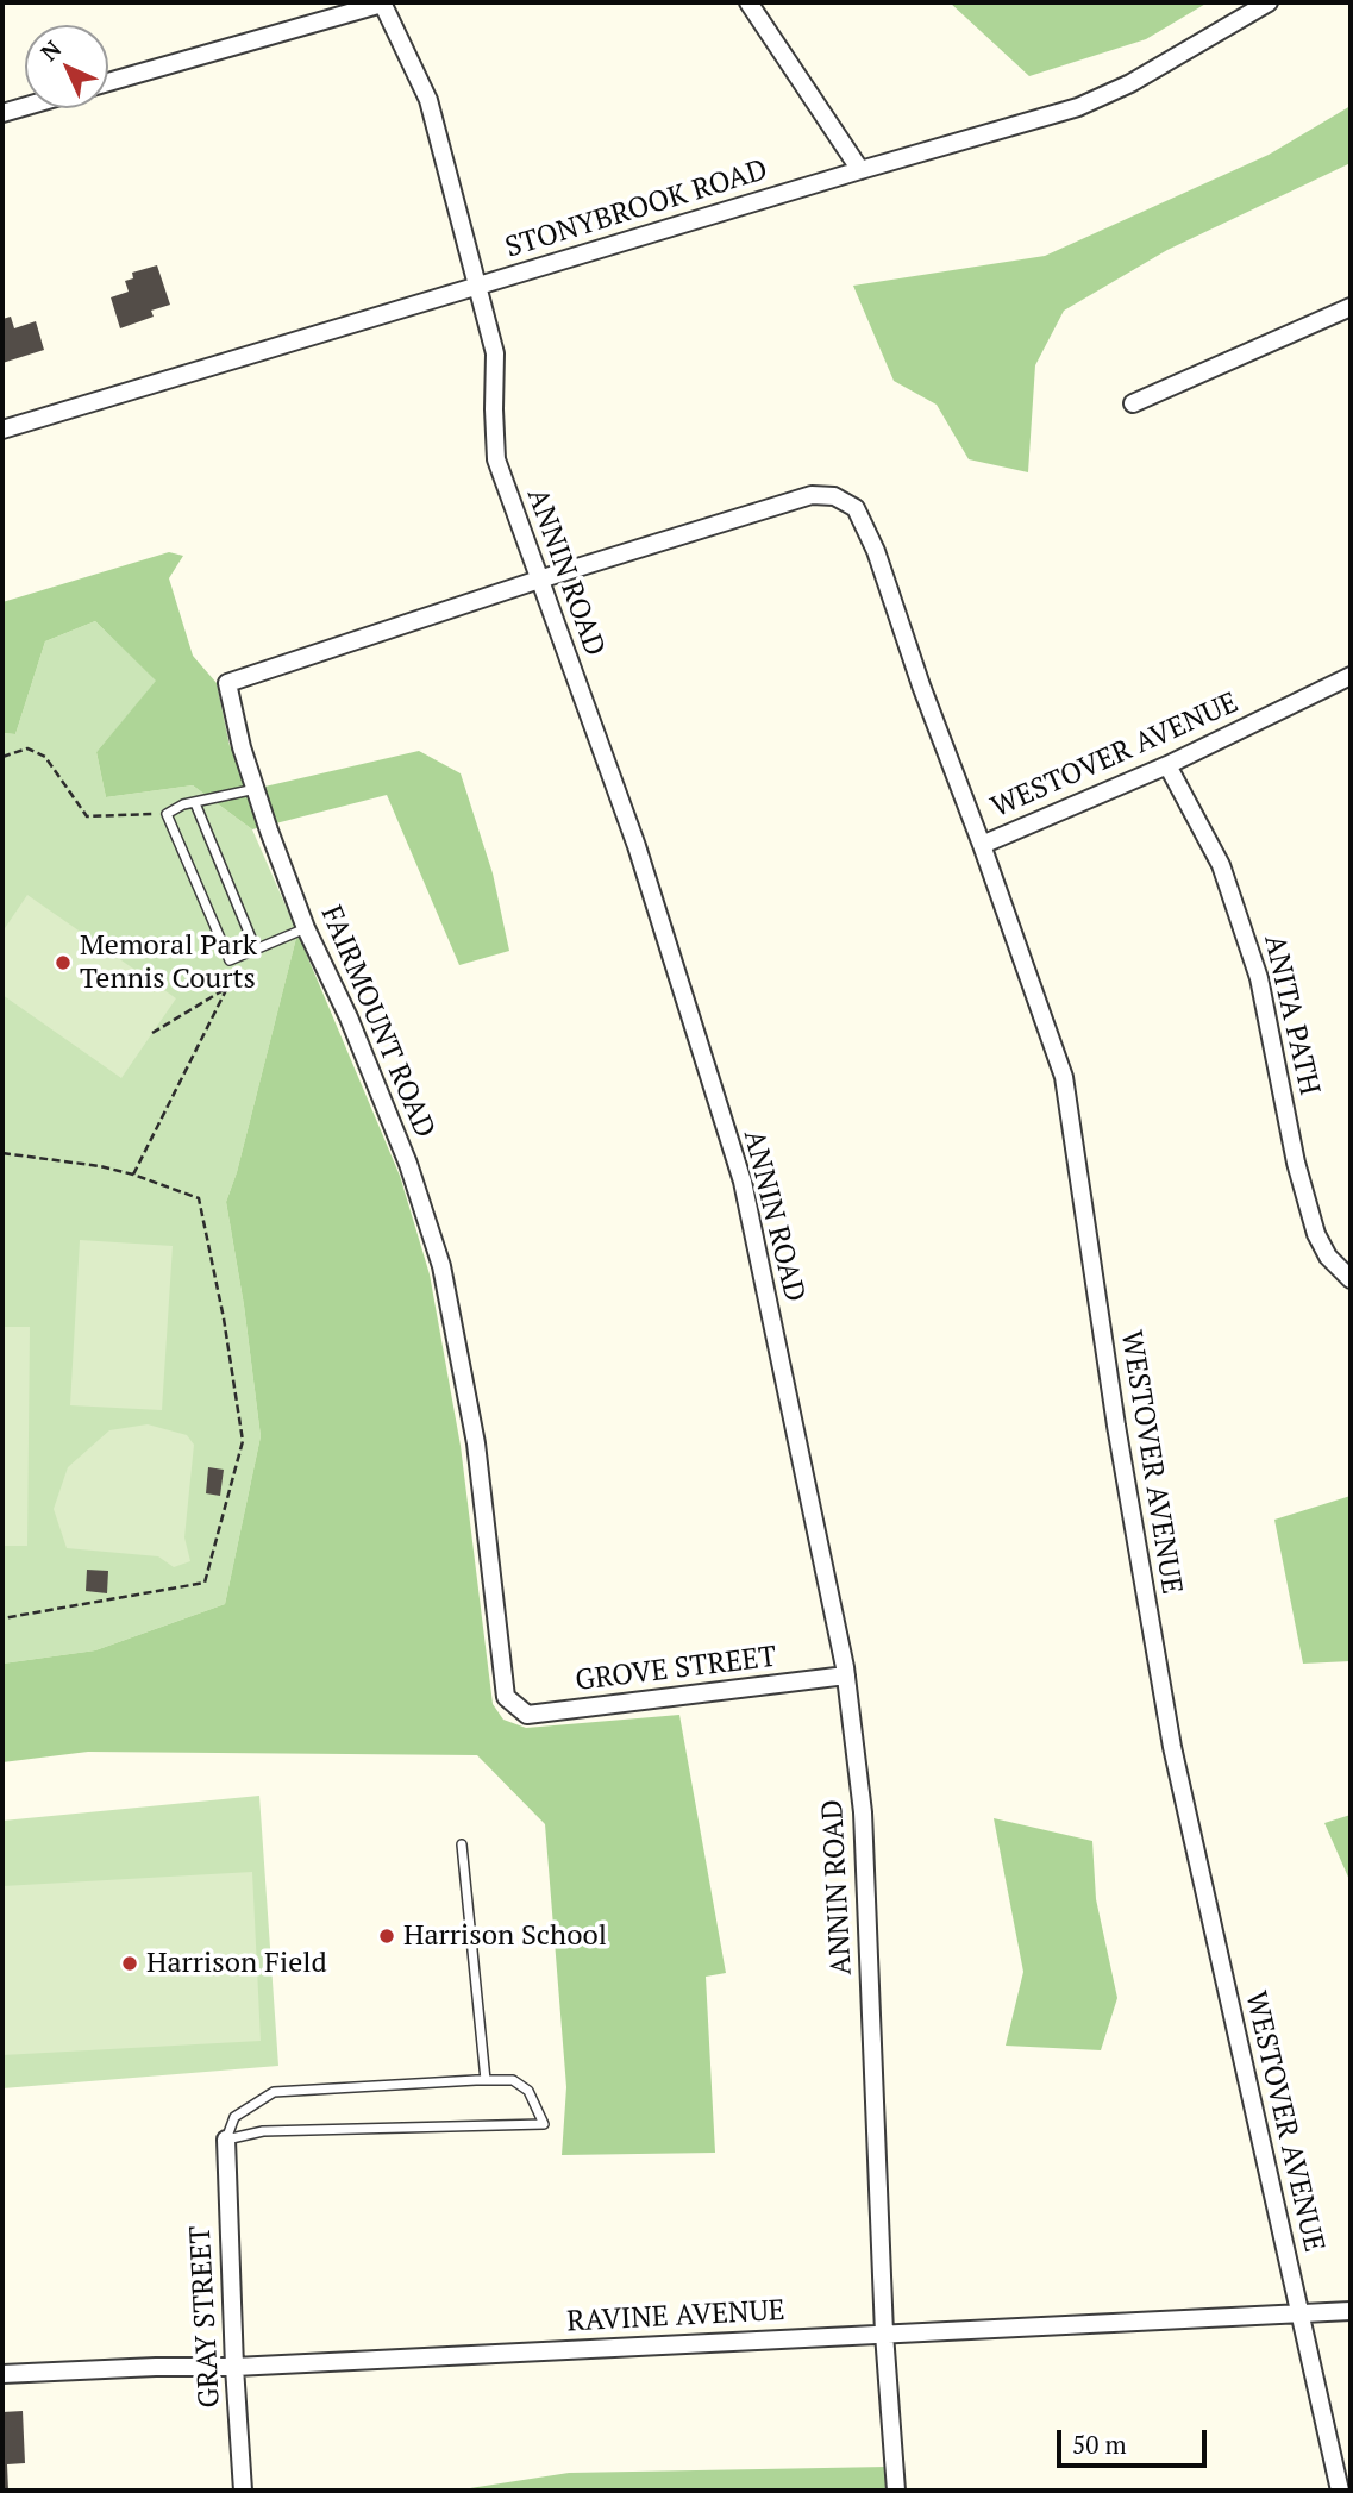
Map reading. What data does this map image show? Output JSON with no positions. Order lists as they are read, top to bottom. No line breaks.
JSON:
{"streets":{"street":["STONYBROOK ROAD","ANNIN ROAD","WESTOVER AVENUE","ANITA PATH","FAIRMOUNT ROAD","GROVE STREET","GRAY STREET","RAVINE AVENUE"]},"crossings":[["STONYBROOK ROAD","ANNIN ROAD"],["ANNIN ROAD","FAIRMOUNT ROAD"],["ANNIN ROAD","GROVE STREET"],["ANNIN ROAD","RAVINE AVENUE"],["WESTOVER AVENUE","ANITA PATH"],["WESTOVER AVENUE","RAVINE AVENUE"],["FAIRMOUNT ROAD","GROVE STREET"],["GRAY STREET","RAVINE AVENUE"]],"places":["Memoral Park Tennis Courts","Harrison School","Harrison Field"],"scale_bar":"50 m","north":"top left"}
